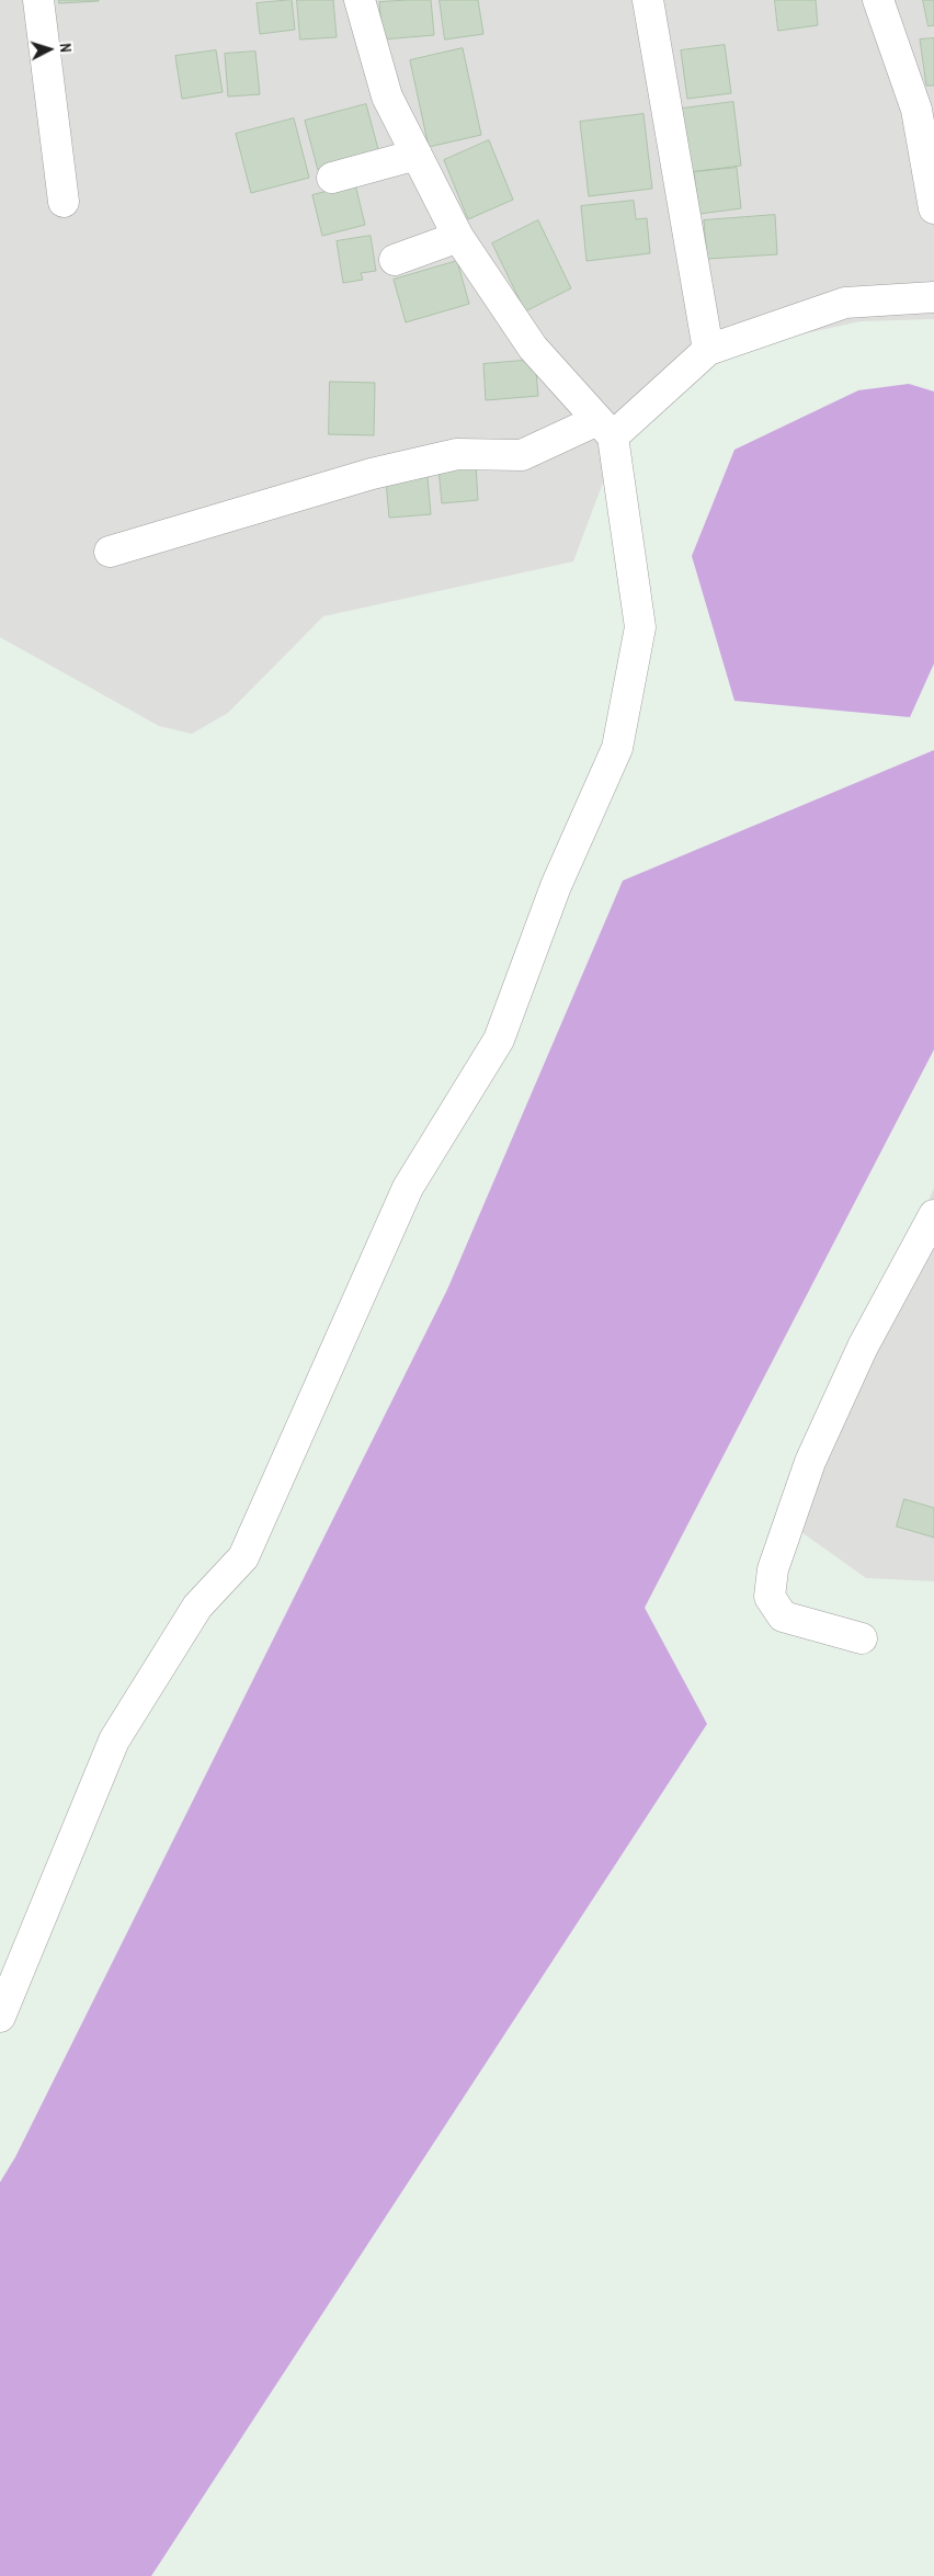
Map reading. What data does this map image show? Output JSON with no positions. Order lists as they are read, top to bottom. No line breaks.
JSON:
{"north":"right"}
